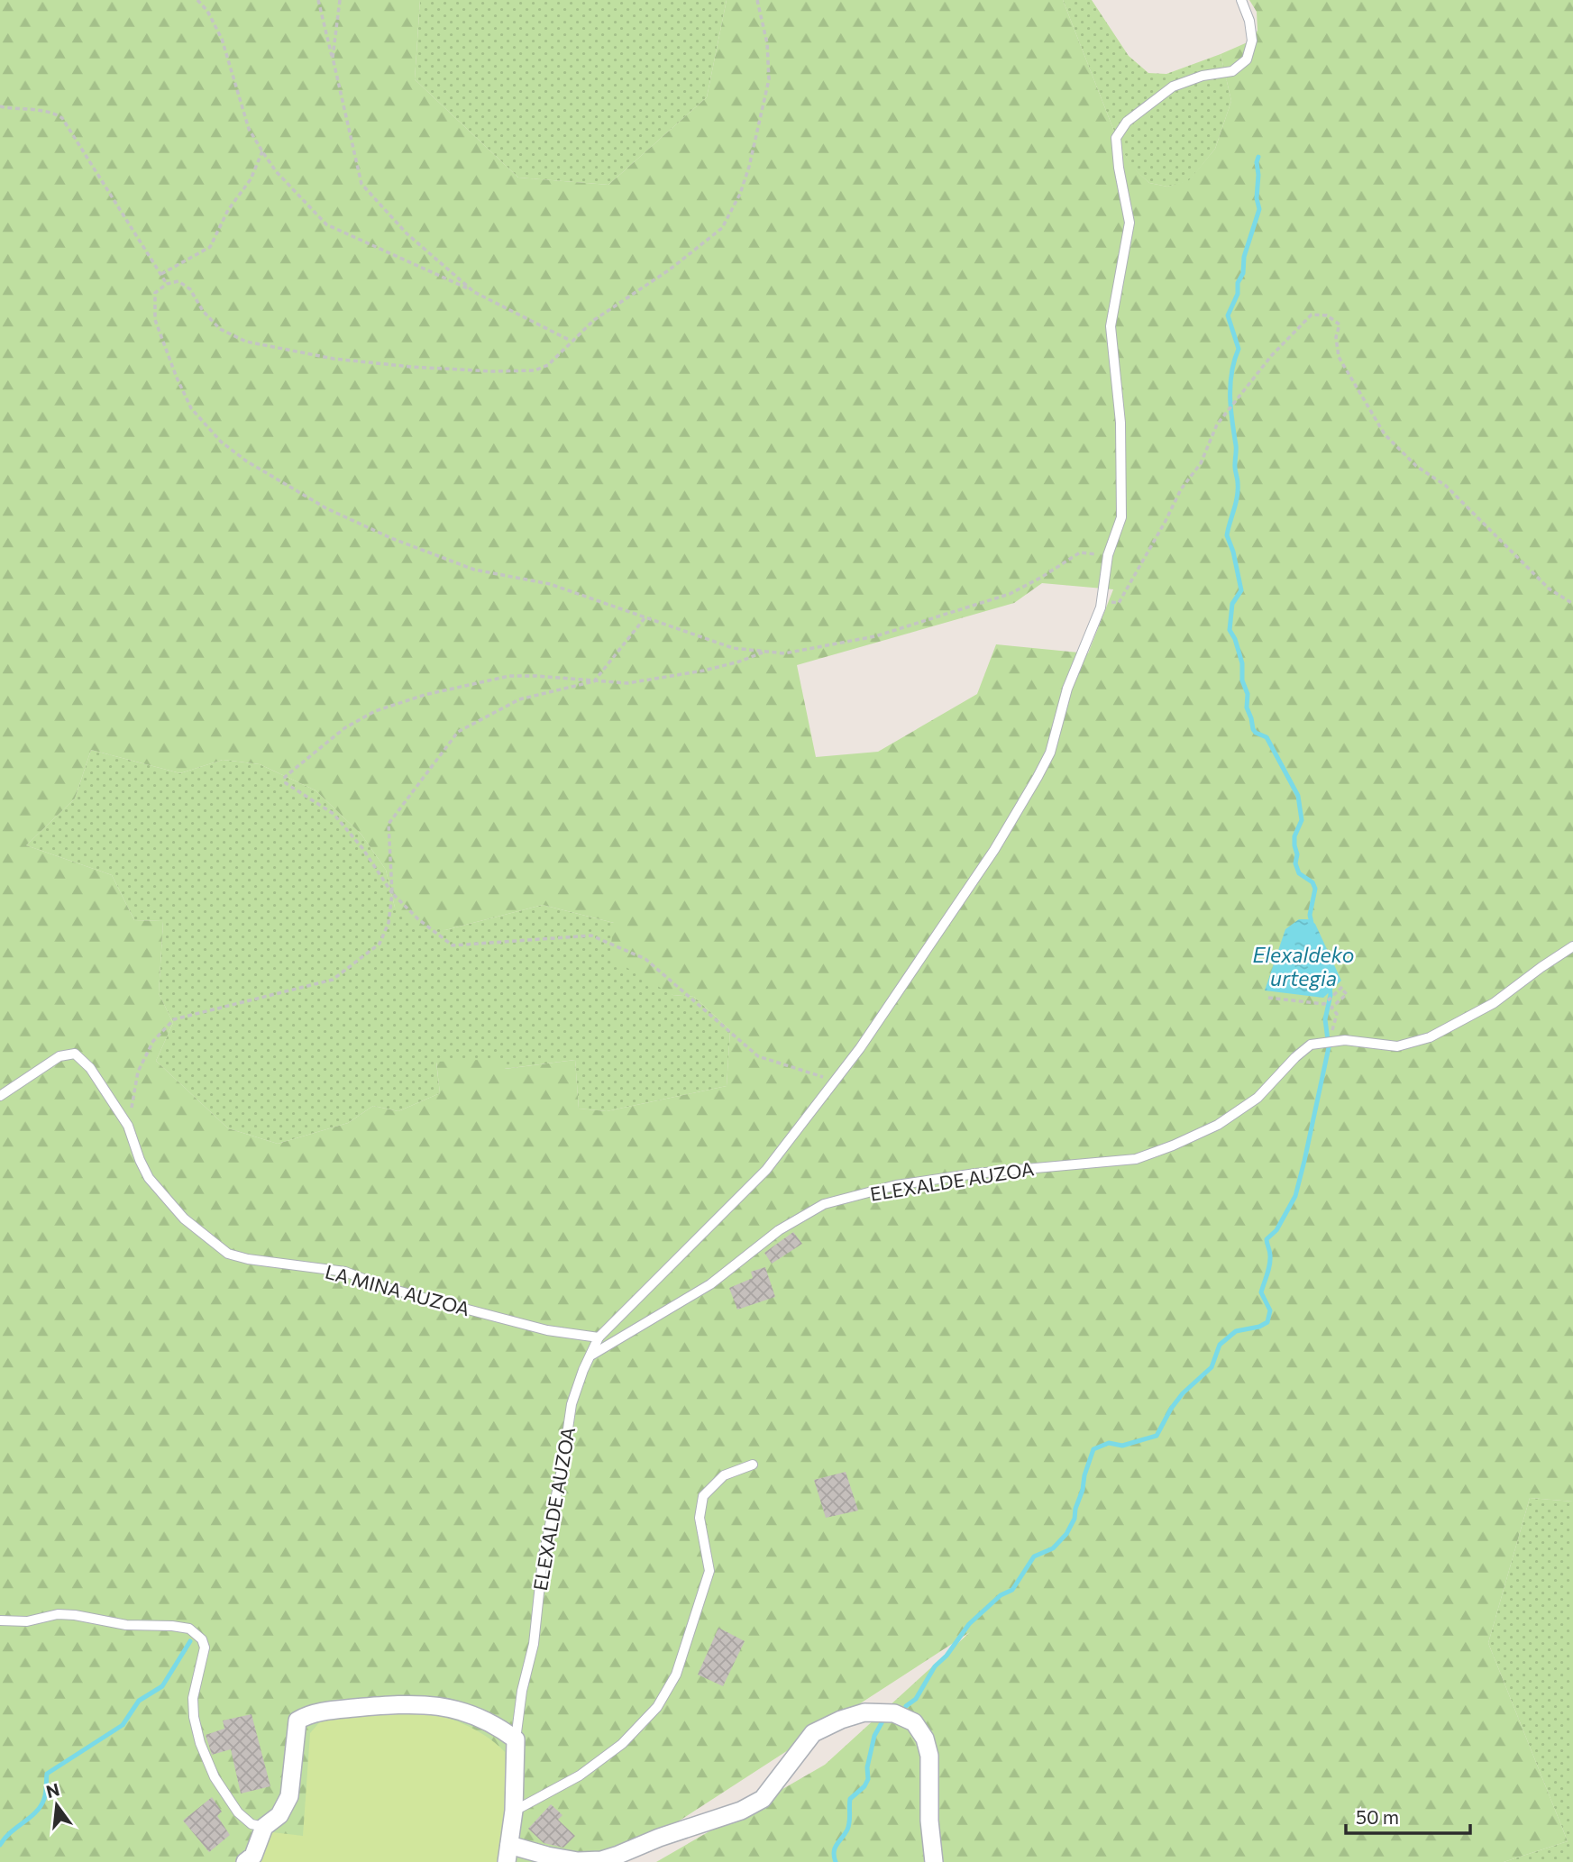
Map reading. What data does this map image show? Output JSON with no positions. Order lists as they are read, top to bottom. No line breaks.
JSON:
{"streets":{"street":["ELEXALDE AUZOA"],"lane":["LA MINA AUZOA"]},"water":["Elexaldeko urtegia"],"scale_bar":"50 m","north":"top"}
